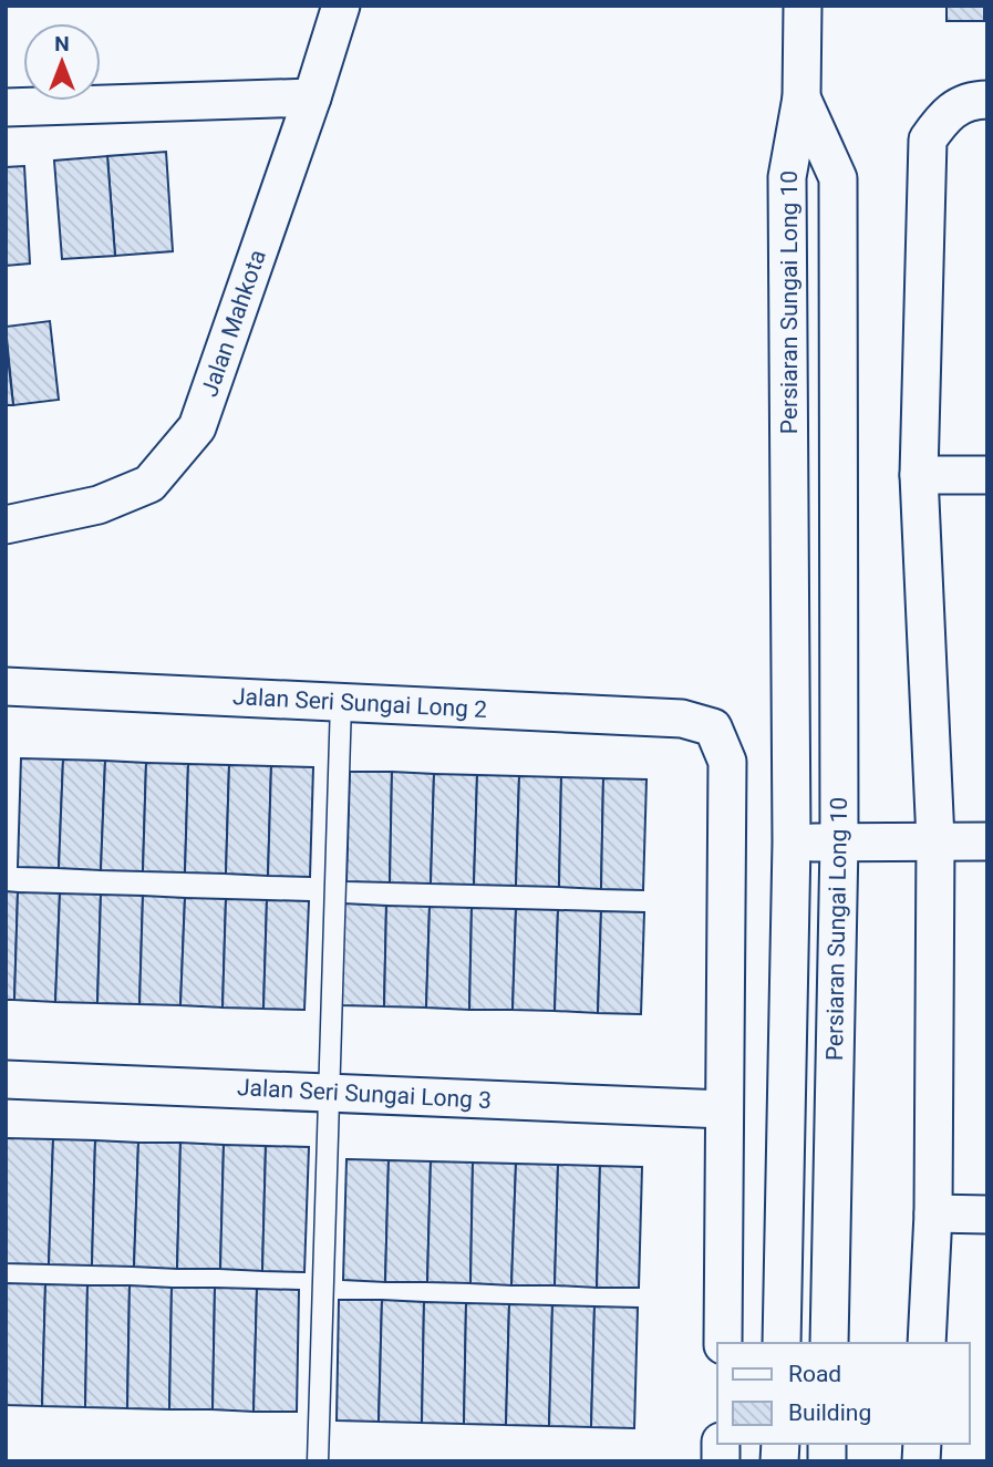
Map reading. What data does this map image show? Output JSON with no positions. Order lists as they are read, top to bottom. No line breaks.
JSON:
{"streets":{"street":["Persiaran Sungai Long 10","Jalan Mahkota","Jalan Seri Sungai Long 2","Jalan Seri Sungai Long 3"]},"crossings":[["Jalan Seri Sungai Long 2","Jalan Seri Sungai Long 3"]],"legend":["Road","Building"],"north":"top"}
